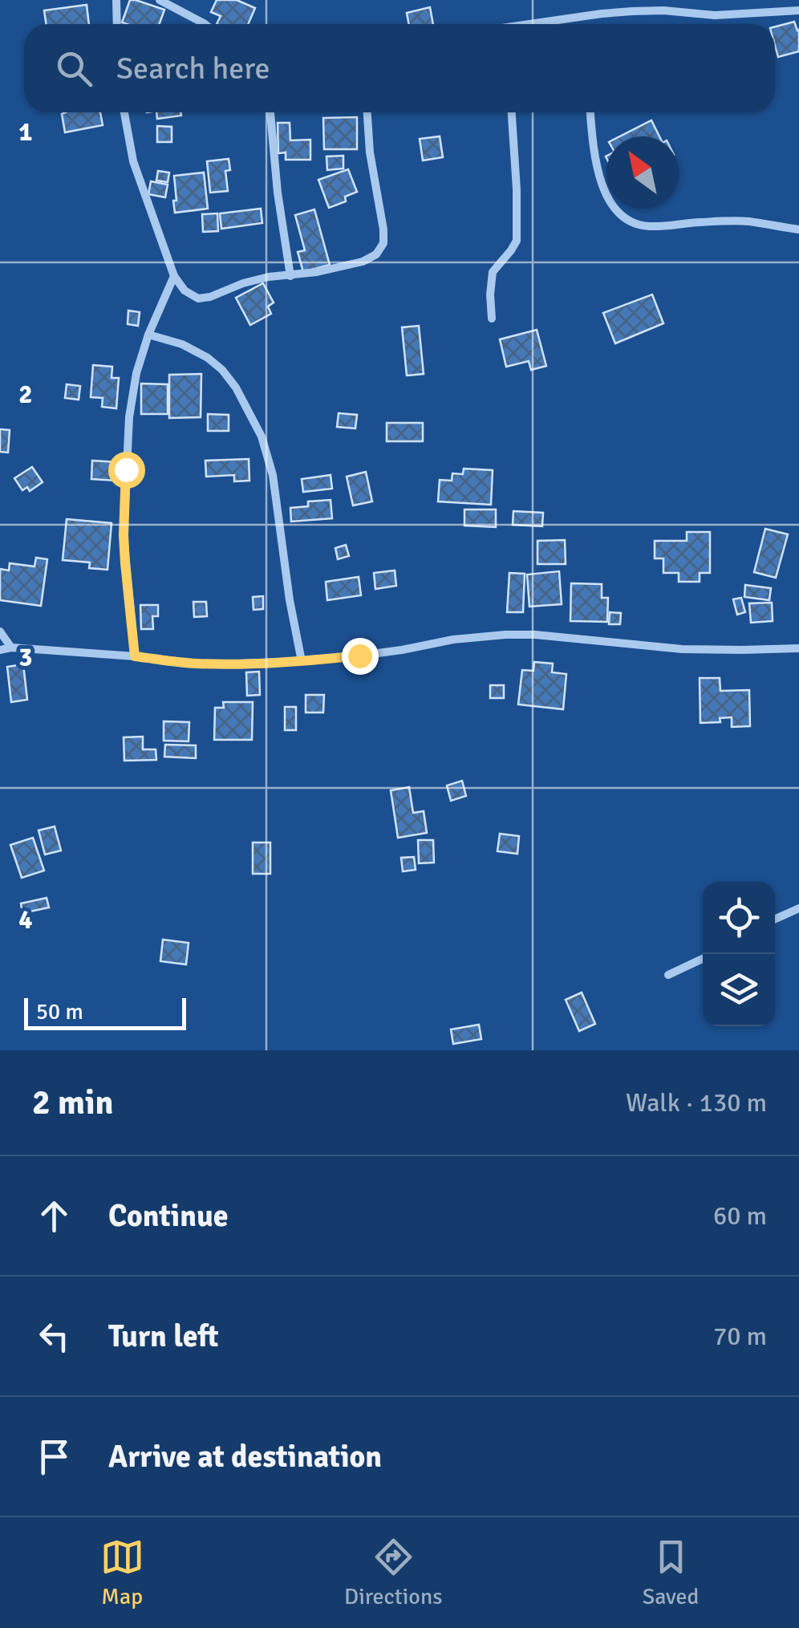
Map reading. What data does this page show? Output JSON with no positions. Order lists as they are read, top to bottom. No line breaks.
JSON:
{"scale_bar":"50 m","north":"top left","page":{"search":"Search here","scale":"50 m","heading":["2 min","Walk · 130 m"],"list":[["Continue","60 m"],["Turn left","70 m"],"Arrive at destination"],"nav":["Map","Directions","Saved"]},"grid":{"rows":["1","2","3","4"]}}
